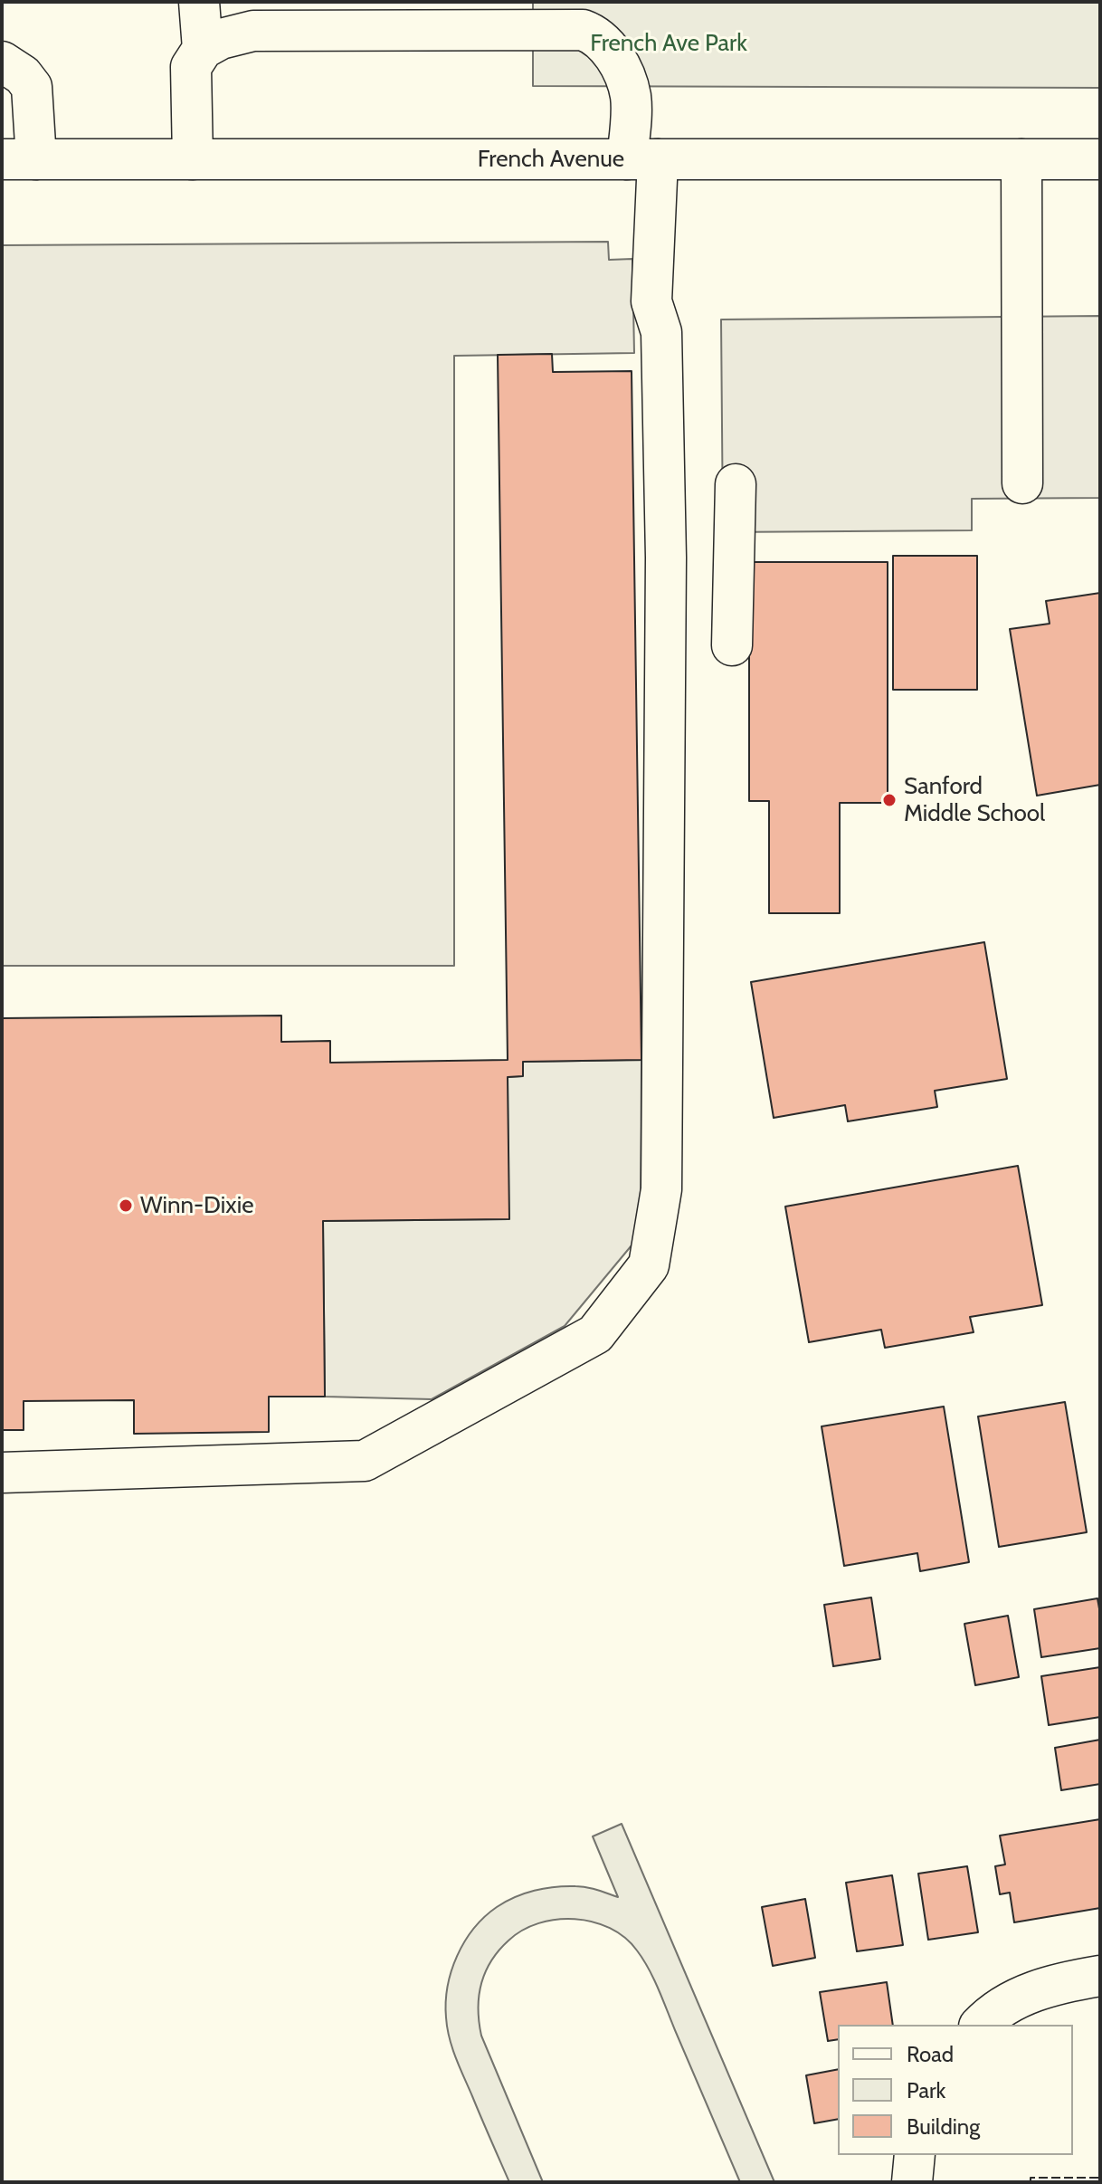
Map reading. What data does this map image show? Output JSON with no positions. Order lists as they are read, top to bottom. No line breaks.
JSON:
{"streets":{"main road":["French Avenue"]},"parks":["French Ave Park"],"places":["Sanford Middle School","Winn-Dixie"],"legend":["Road","Park","Building"]}
